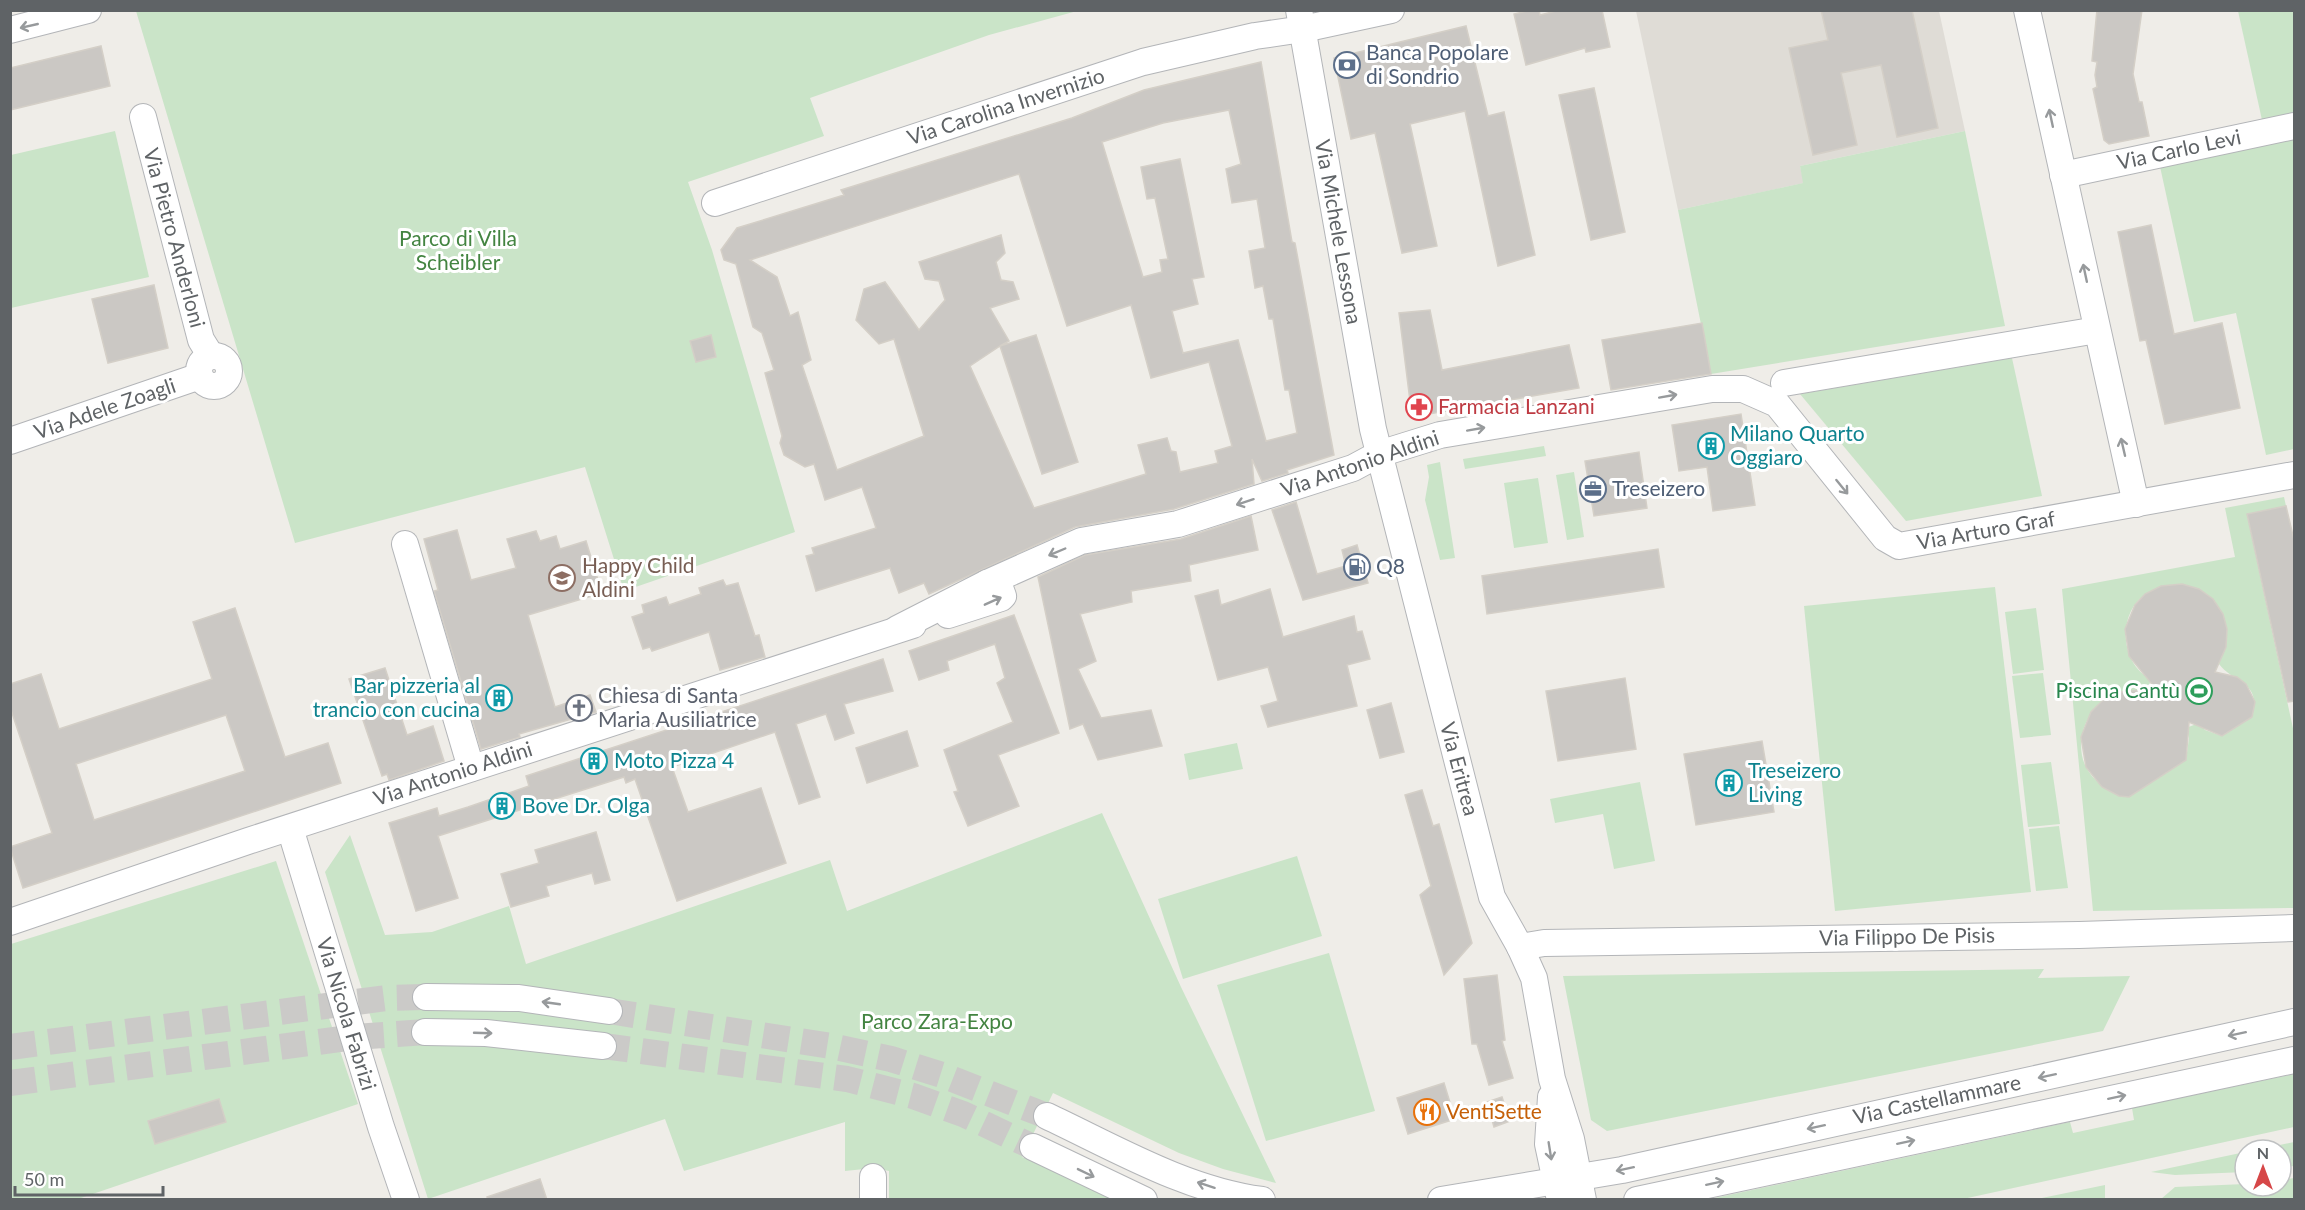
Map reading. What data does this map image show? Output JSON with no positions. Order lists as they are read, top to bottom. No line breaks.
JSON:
{"streets":{"street":["Via Carolina Invernizio","Via Carlo Levi","Via Michele Lessona","Via Pietro Anderloni","Via Adele Zoagli","Via Antonio Aldini","Via Arturo Graf","Via Eritrea","Via Filippo De Pisis","Via Nicola Fabrizi","Via Castellammare"]},"crossings":[["Via Carolina Invernizio","Via Michele Lessona"],["Via Michele Lessona","Via Antonio Aldini"],["Via Michele Lessona","Via Eritrea"],["Via Pietro Anderloni","Via Adele Zoagli"],["Via Antonio Aldini","Via Arturo Graf"],["Via Antonio Aldini","Via Eritrea"],["Via Antonio Aldini","Via Nicola Fabrizi"],["Via Eritrea","Via Filippo De Pisis"],["Via Eritrea","Via Castellammare"]],"one_way":["Via Arturo Graf"],"parks":["Parco di Villa Scheibler","Parco Zara-Expo"],"places":{"bank":["Banca Popolare di Sondrio"],"pharmacy":["Farmacia Lanzani"],"building":["Milano Quarto Oggiaro","Bar pizzeria al trancio con cucina","Moto Pizza 4","Treseizero Living","Bove Dr. Olga"],"office":["Treseizero"],"fuel station":["Q8"],"school or university":["Happy Child Aldini"],"sports":["Piscina Cantù"],"church":["Chiesa di Santa Maria Ausiliatrice"],"restaurant":["VentiSette"]},"scale_bar":"50 m","north":"top"}
